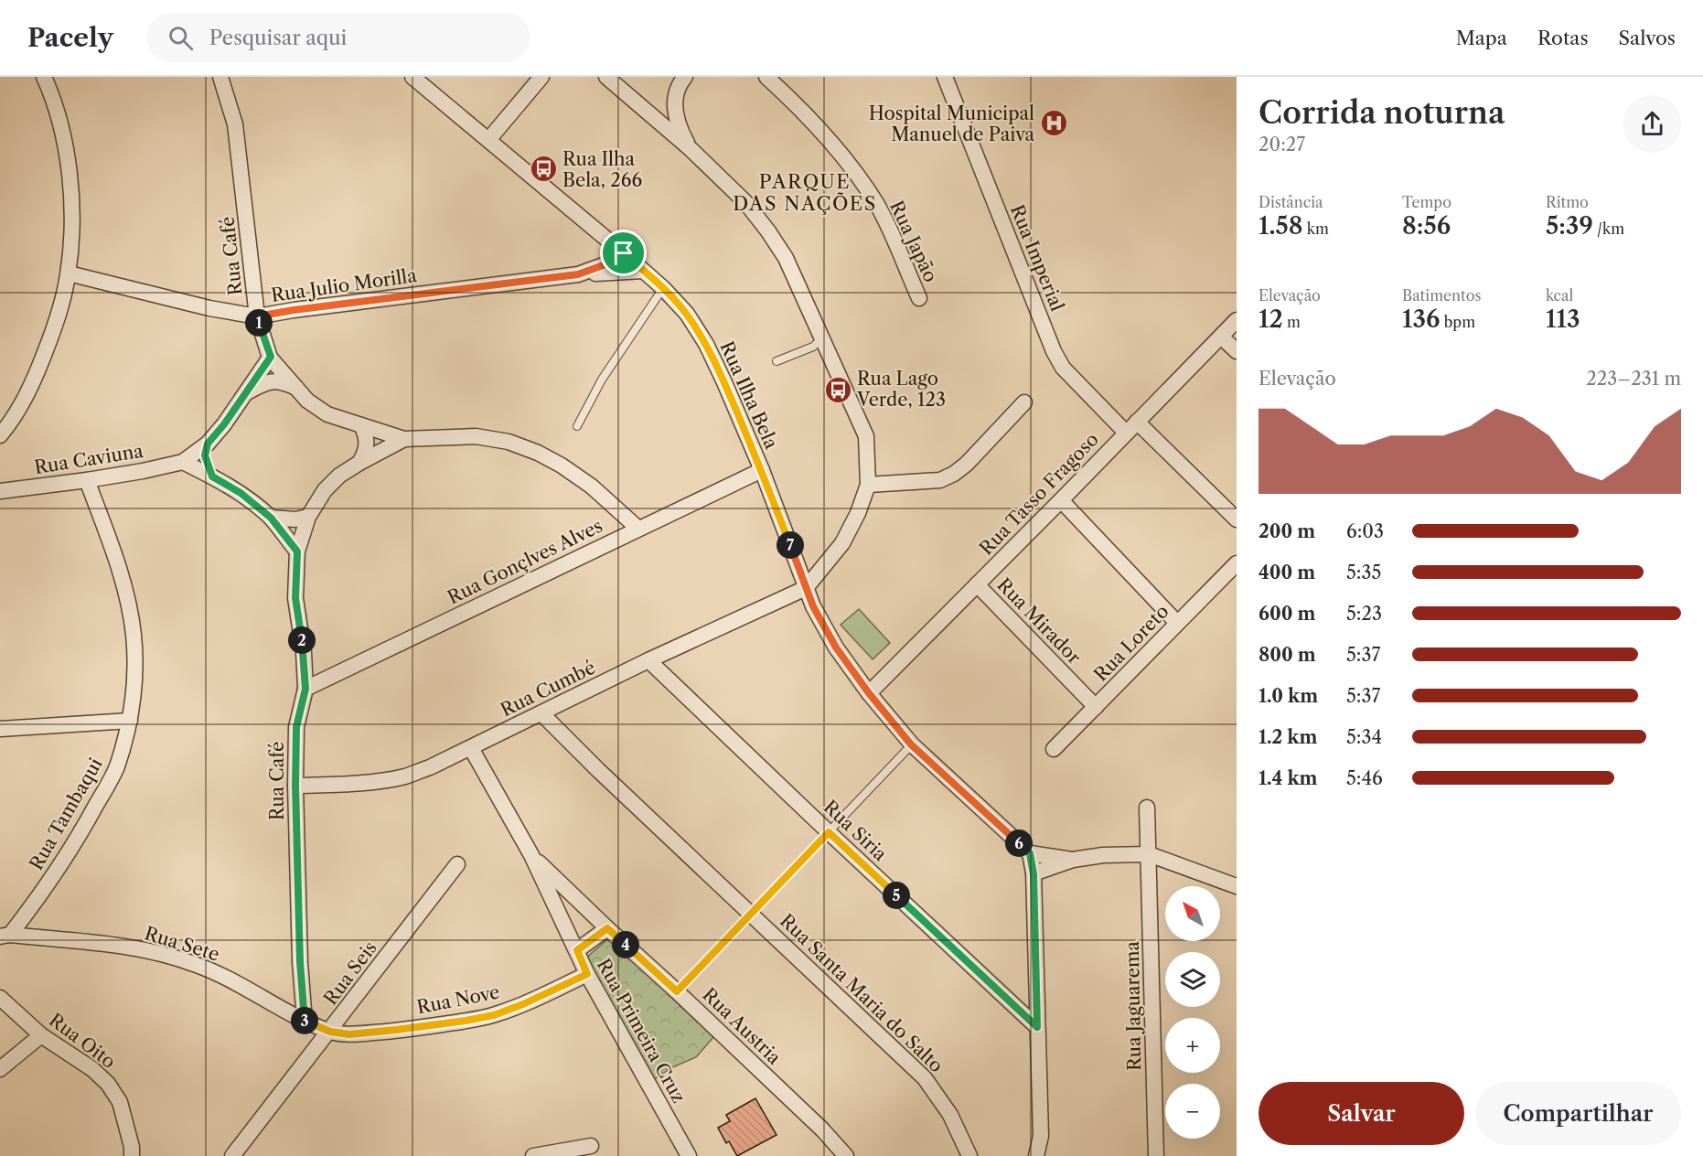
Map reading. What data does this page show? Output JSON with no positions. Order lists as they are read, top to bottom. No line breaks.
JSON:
{"streets":{"street":["Rua Japão","Rua Café","Rua Imperial","Rua Julio Morilla","Rua Ilha Bela","Rua Caviuna","Rua Tasso Fragoso","Rua Gonçlves Alves","Rua Mirador","Rua Loreto","Rua Cumbé","Rua Tambaqui","Rua Siria","Rua Sete","Rua Seis","Rua Santa Maria do Salto","Rua Nove","Rua Jaguarema","Rua Austria","Rua Primeira Cruz","Rua Oito"]},"crossings":[["Rua Café","Rua Julio Morilla"],["Rua Café","Rua Gonçlves Alves"],["Rua Café","Rua Cumbé"],["Rua Café","Rua Sete"],["Rua Imperial","Rua Tasso Fragoso"],["Rua Julio Morilla","Rua Ilha Bela"],["Rua Ilha Bela","Rua Tasso Fragoso"],["Rua Ilha Bela","Rua Gonçlves Alves"],["Rua Ilha Bela","Rua Cumbé"],["Rua Caviuna","Rua Tambaqui"],["Rua Tasso Fragoso","Rua Mirador"],["Rua Mirador","Rua Loreto"],["Rua Cumbé","Rua Siria"],["Rua Cumbé","Rua Santa Maria do Salto"],["Rua Cumbé","Rua Primeira Cruz"],["Rua Tambaqui","Rua Sete"],["Rua Sete","Rua Seis"],["Rua Sete","Rua Nove"],["Rua Seis","Rua Nove"],["Rua Nove","Rua Primeira Cruz"],["Rua Austria","Rua Primeira Cruz"]],"districts":["PARQUE DAS NAÇÕES"],"places":{"hospital":["Hospital Municipal Manuel de Paiva"],"bus stop":["Rua Ilha Bela, 266","Rua Lago Verde, 123"]},"north":"top left","page":{"header":"Pacely","search":"Pesquisar aqui","nav":["Mapa","Rotas","Salvos"],"heading":["Corrida noturna","20:27"],"stats":[["Distância","1.58 km"],["Tempo","8:56"],["Ritmo","5:39 /km"],["Elevação","12 m"],["Batimentos","136 bpm"],["kcal","113"]],"pins":["1","7","2","6","5","4","3"],"chart":["Elevação","223–231 m"],"list":[{"name":"200 m","note":"6:03"},{"name":"400 m","note":"5:35"},{"name":"600 m","note":"5:23"},{"name":"800 m","note":"5:37"},{"name":"1.0 km","note":"5:37"},{"name":"1.2 km","note":"5:34"},{"name":"1.4 km","note":"5:46"}],"map_buttons":["+","−"],"buttons":["Salvar","Compartilhar"]}}
